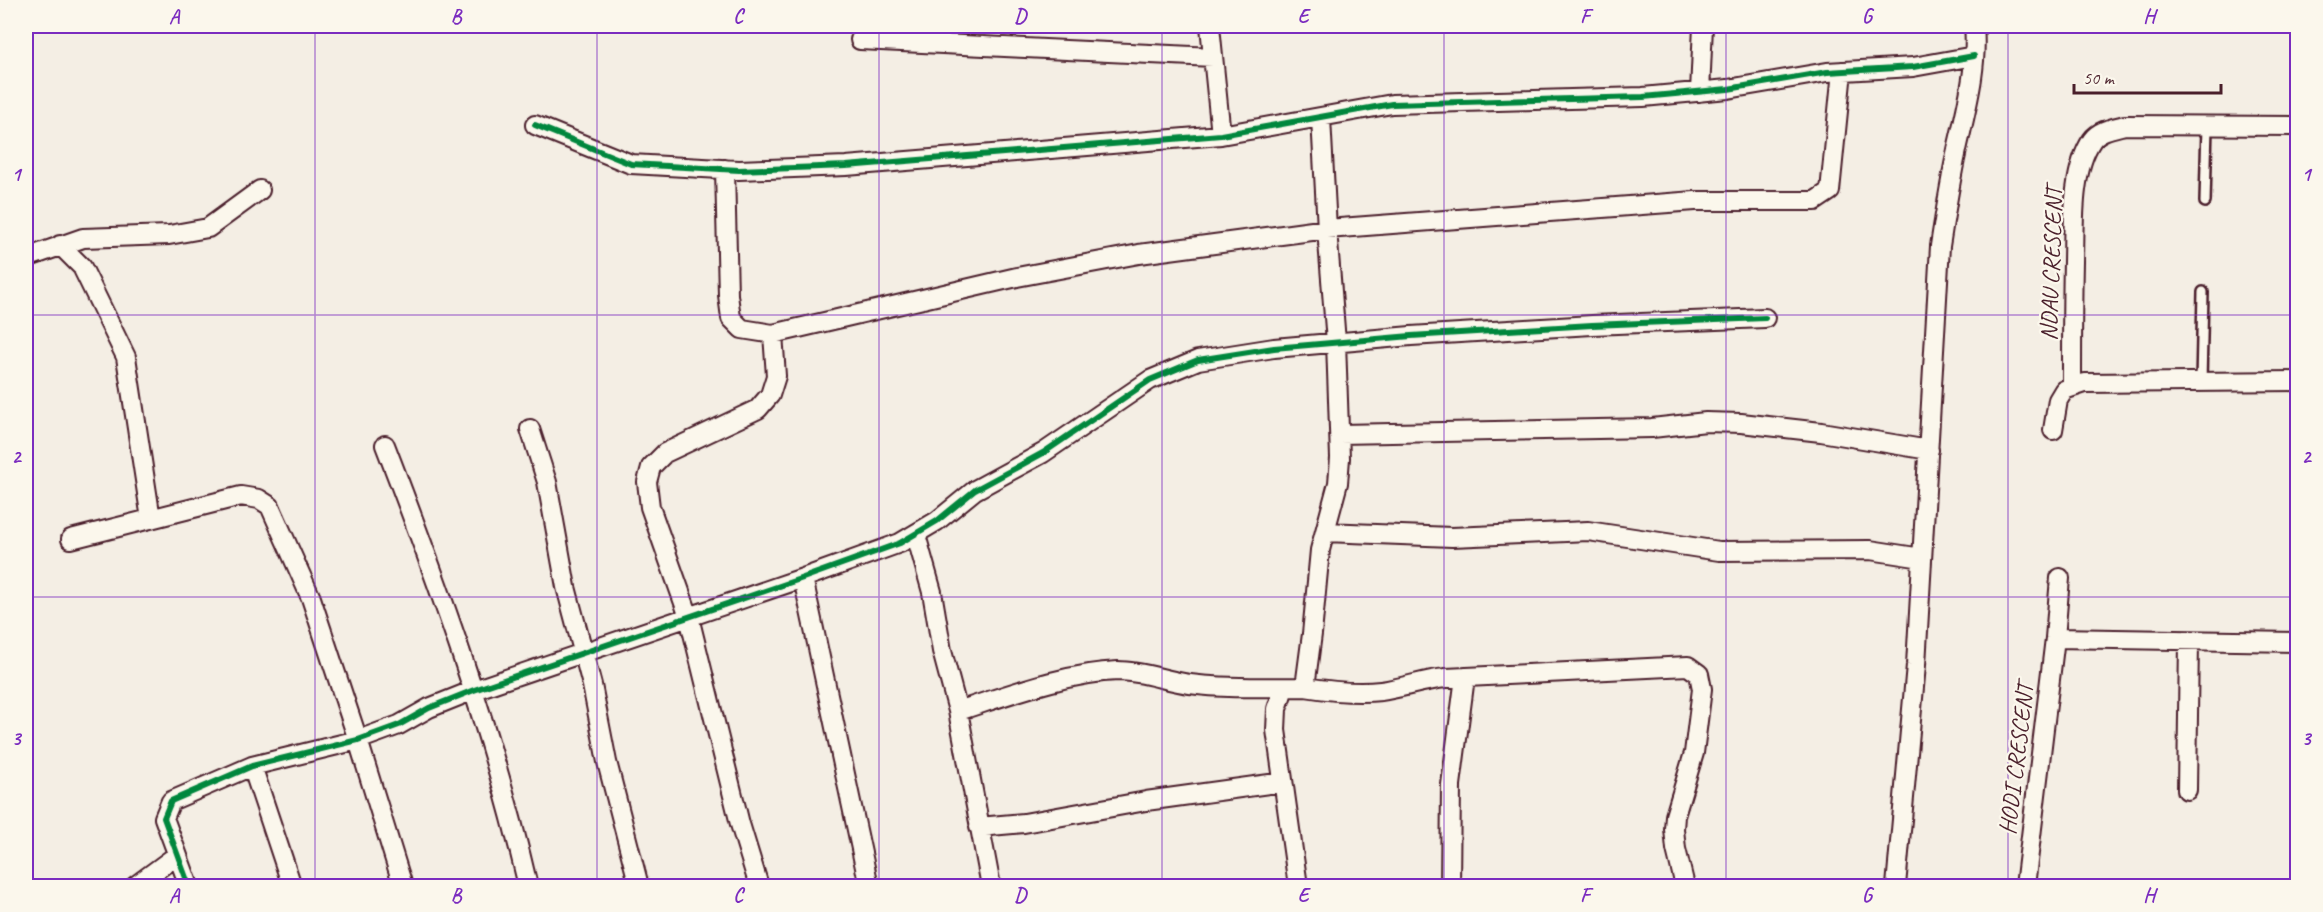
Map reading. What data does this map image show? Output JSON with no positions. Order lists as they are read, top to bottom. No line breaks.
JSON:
{"streets":{"street":["NDAU CRESCENT","HODI CRESCENT"]},"scale_bar":"50 m","grid":{"columns":["A","B","C","D","E","F","G","H"],"rows":["1","2","3"]}}
